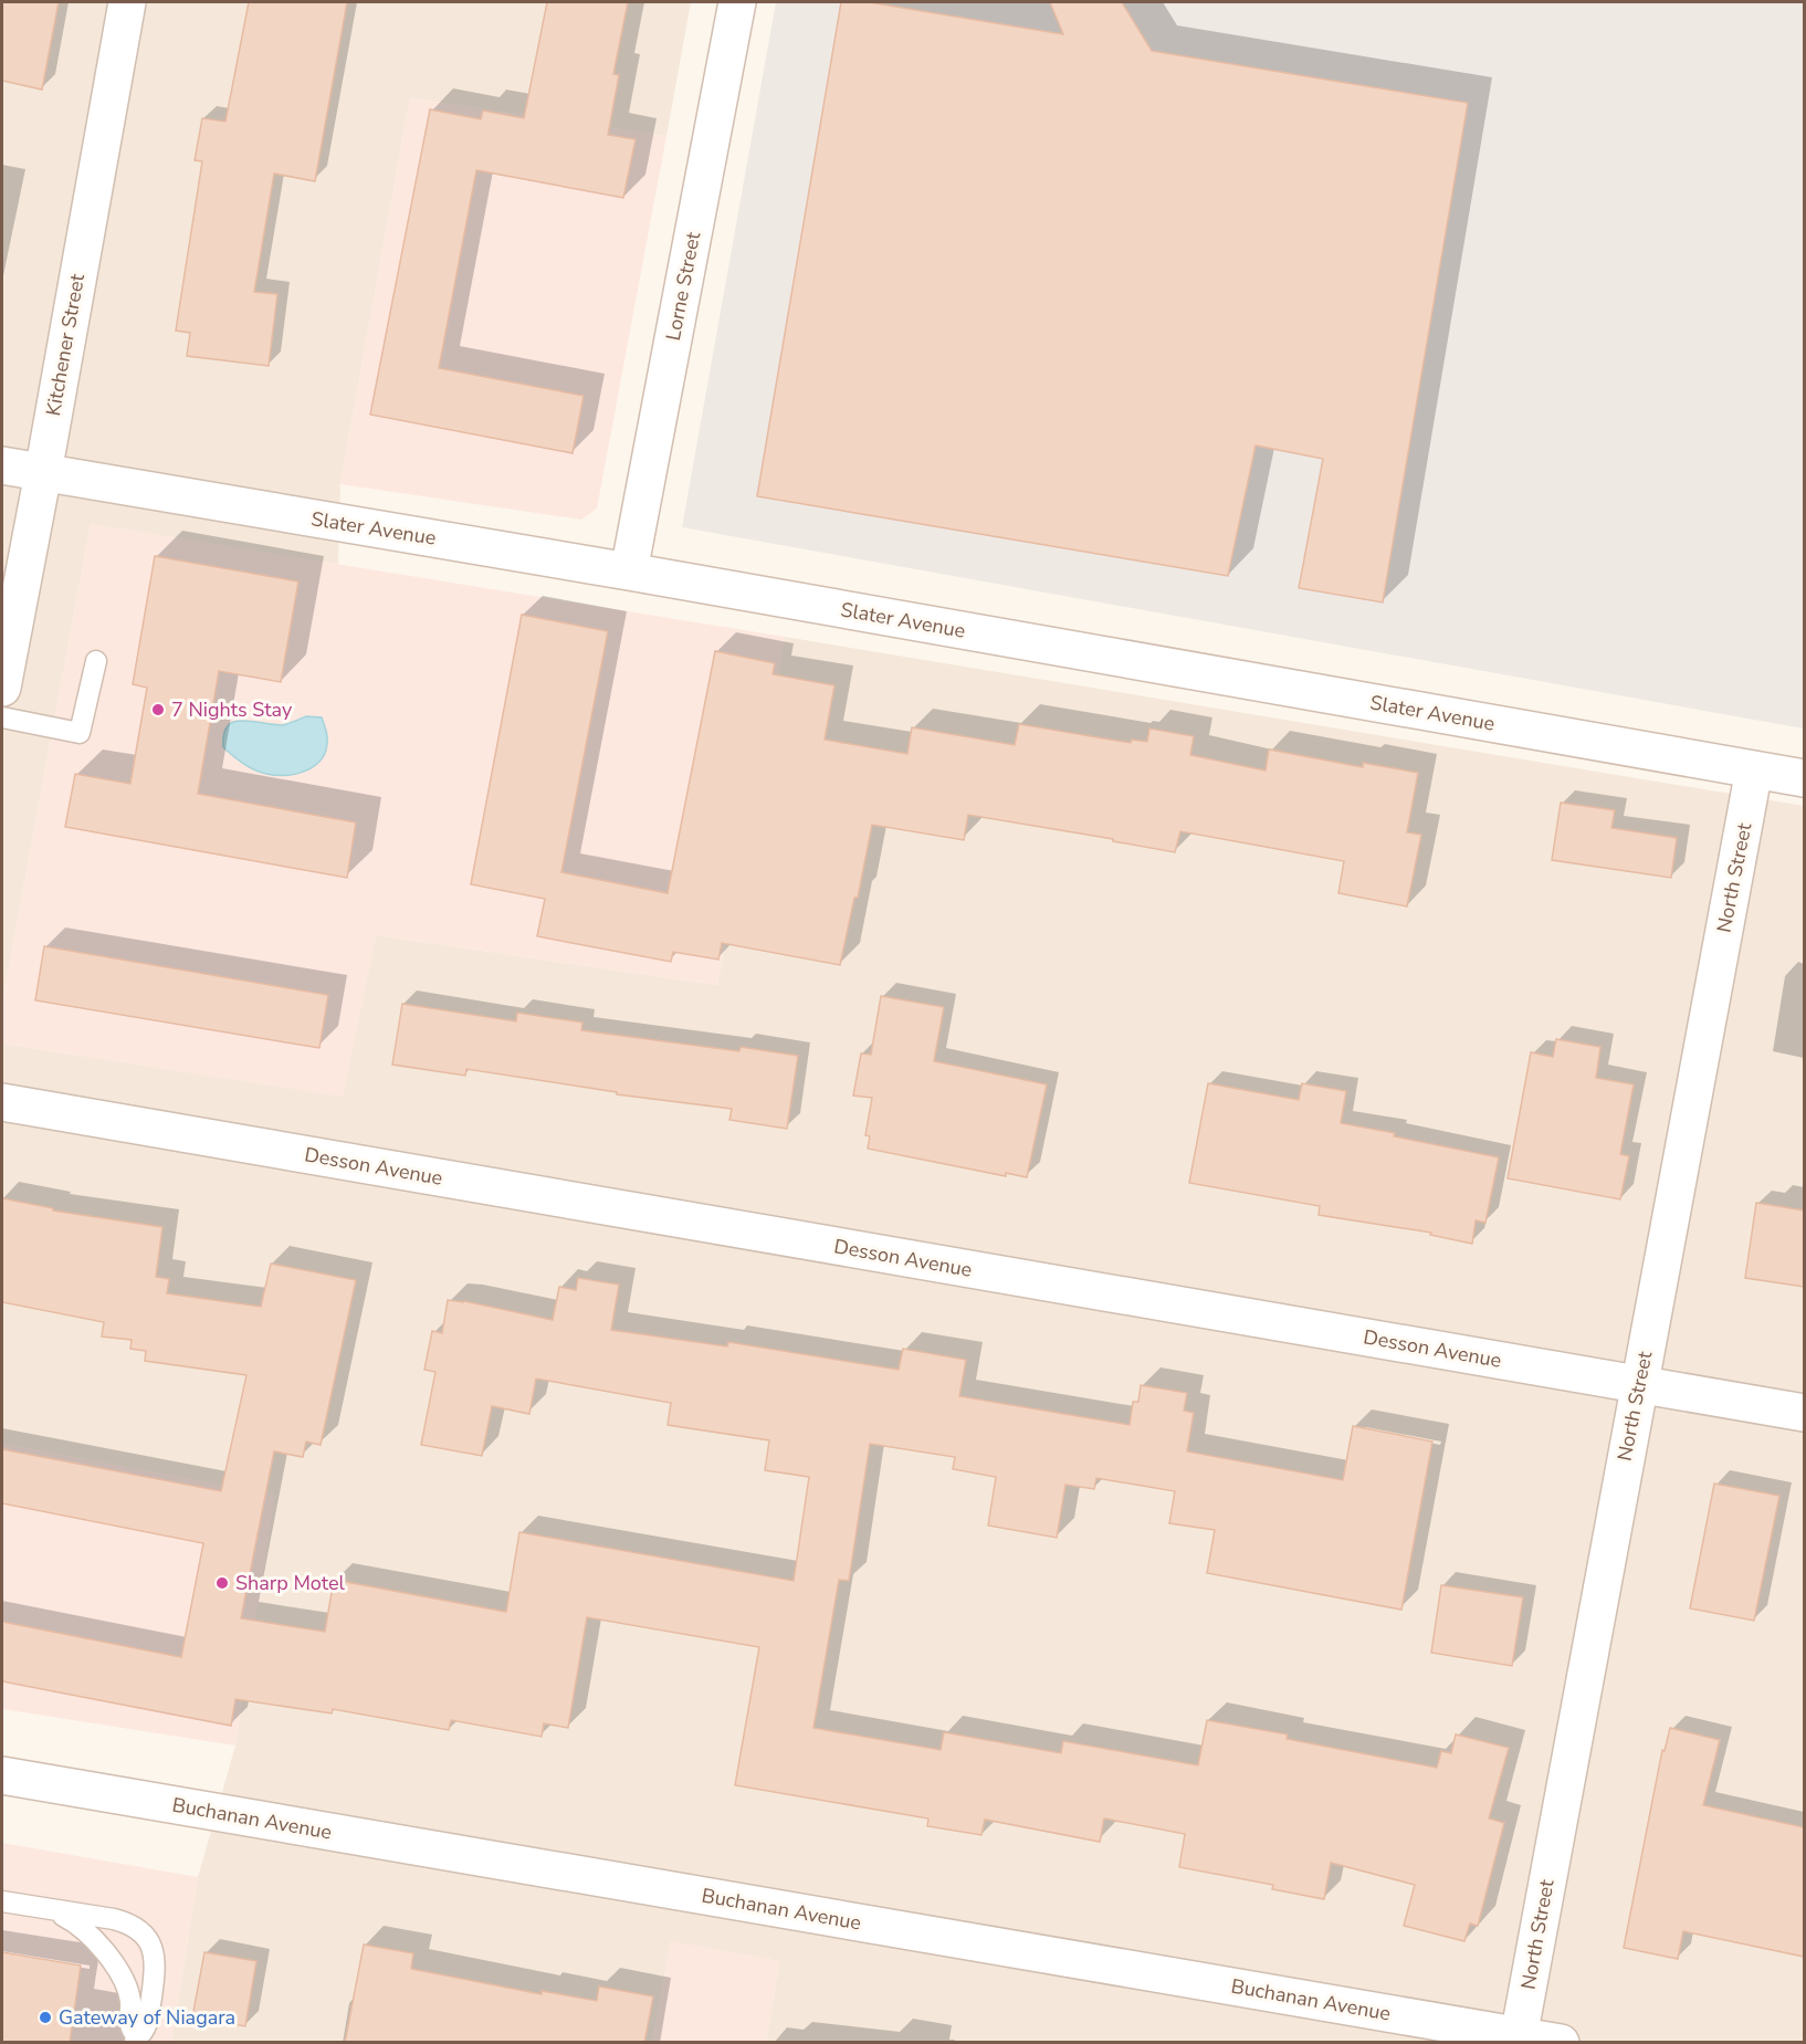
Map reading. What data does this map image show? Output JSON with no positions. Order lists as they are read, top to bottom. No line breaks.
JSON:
{"streets":{"street":["Lorne Street","Kitchener Street","Slater Avenue","North Street","Desson Avenue","Buchanan Avenue"]},"crossings":[["Lorne Street","Slater Avenue"],["Kitchener Street","Slater Avenue"],["Slater Avenue","North Street"],["North Street","Desson Avenue"],["North Street","Buchanan Avenue"]],"places":["7 Nights Stay","Sharp Motel","Gateway of Niagara"]}
